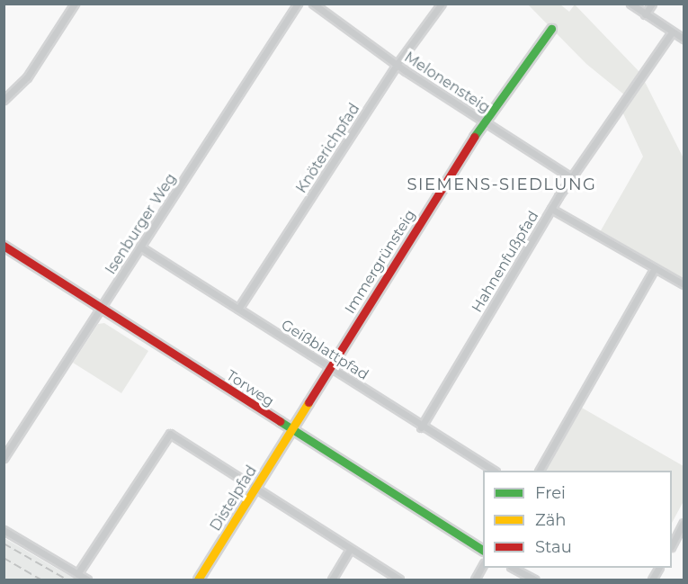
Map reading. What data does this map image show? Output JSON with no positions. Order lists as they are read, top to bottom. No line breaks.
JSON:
{"streets":{"street":["Melonensteig","Knöterichpfad","Isenburger Weg","Immergrünsteig","Hahnenfußpfad","Geißblattpfad","Torweg","Distelpfad"]},"crossings":[["Melonensteig","Knöterichpfad"],["Melonensteig","Immergrünsteig"],["Melonensteig","Hahnenfußpfad"],["Knöterichpfad","Geißblattpfad"],["Isenburger Weg","Geißblattpfad"],["Isenburger Weg","Torweg"],["Immergrünsteig","Geißblattpfad"],["Immergrünsteig","Torweg"],["Immergrünsteig","Distelpfad"],["Hahnenfußpfad","Geißblattpfad"],["Torweg","Distelpfad"]],"districts":["SIEMENS-SIEDLUNG"],"legend":["Frei","Zäh","Stau"]}
